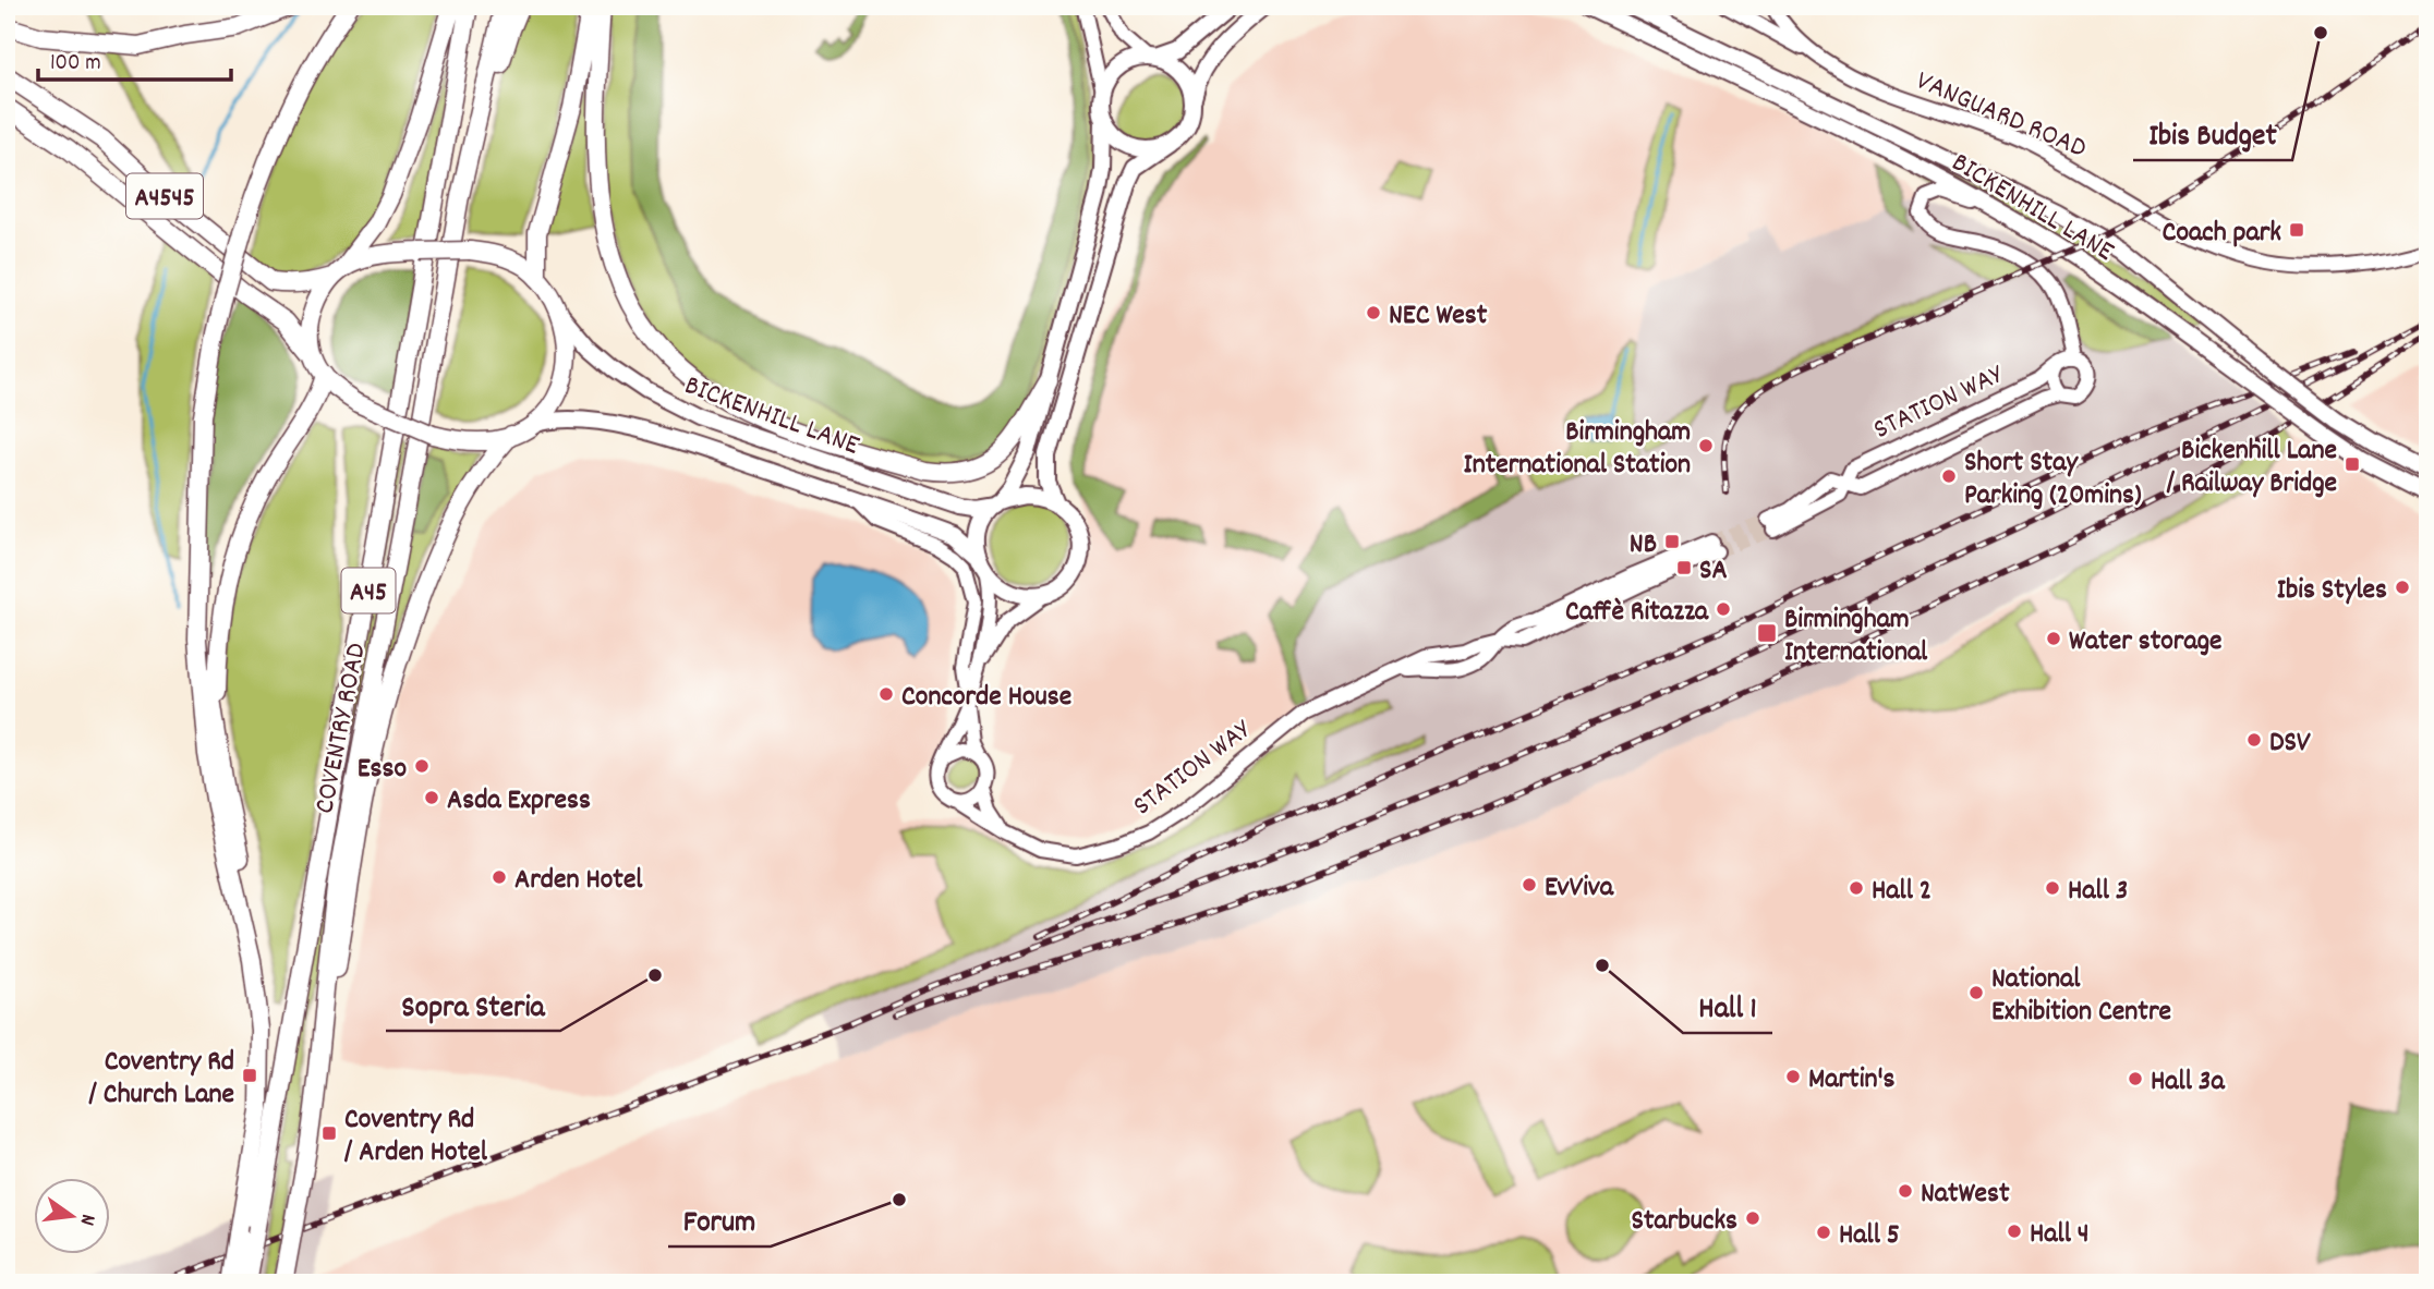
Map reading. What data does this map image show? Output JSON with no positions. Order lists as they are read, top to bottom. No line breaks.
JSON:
{"streets":{"highway":["A4545","A45","COVENTRY ROAD"],"main road":["BICKENHILL LANE"],"street":["VANGUARD ROAD","STATION WAY"]},"crossings":[["A4545","BICKENHILL LANE"]],"places":{"other":["Ibis Budget","NEC West","Birmingham International Station","Short Stay Parking (20mins)","Ibis Styles","Caffè Ritazza","Water storage","Concorde House","DSV","Esso","Asda Express","Arden Hotel","EvViva","Hall 2","Hall 3","Hall 1","Sopra Steria","National Exhibition Centre","Martin's","Hall 3a","NatWest","Forum","Starbucks","Hall 4","Hall 5"],"transit":["Coach park","Bickenhill Lane / Railway Bridge","NB","SA","Birmingham International","Coventry Rd / Church Lane","Coventry Rd / Arden Hotel"]},"scale_bar":"100 m","north":"right"}
